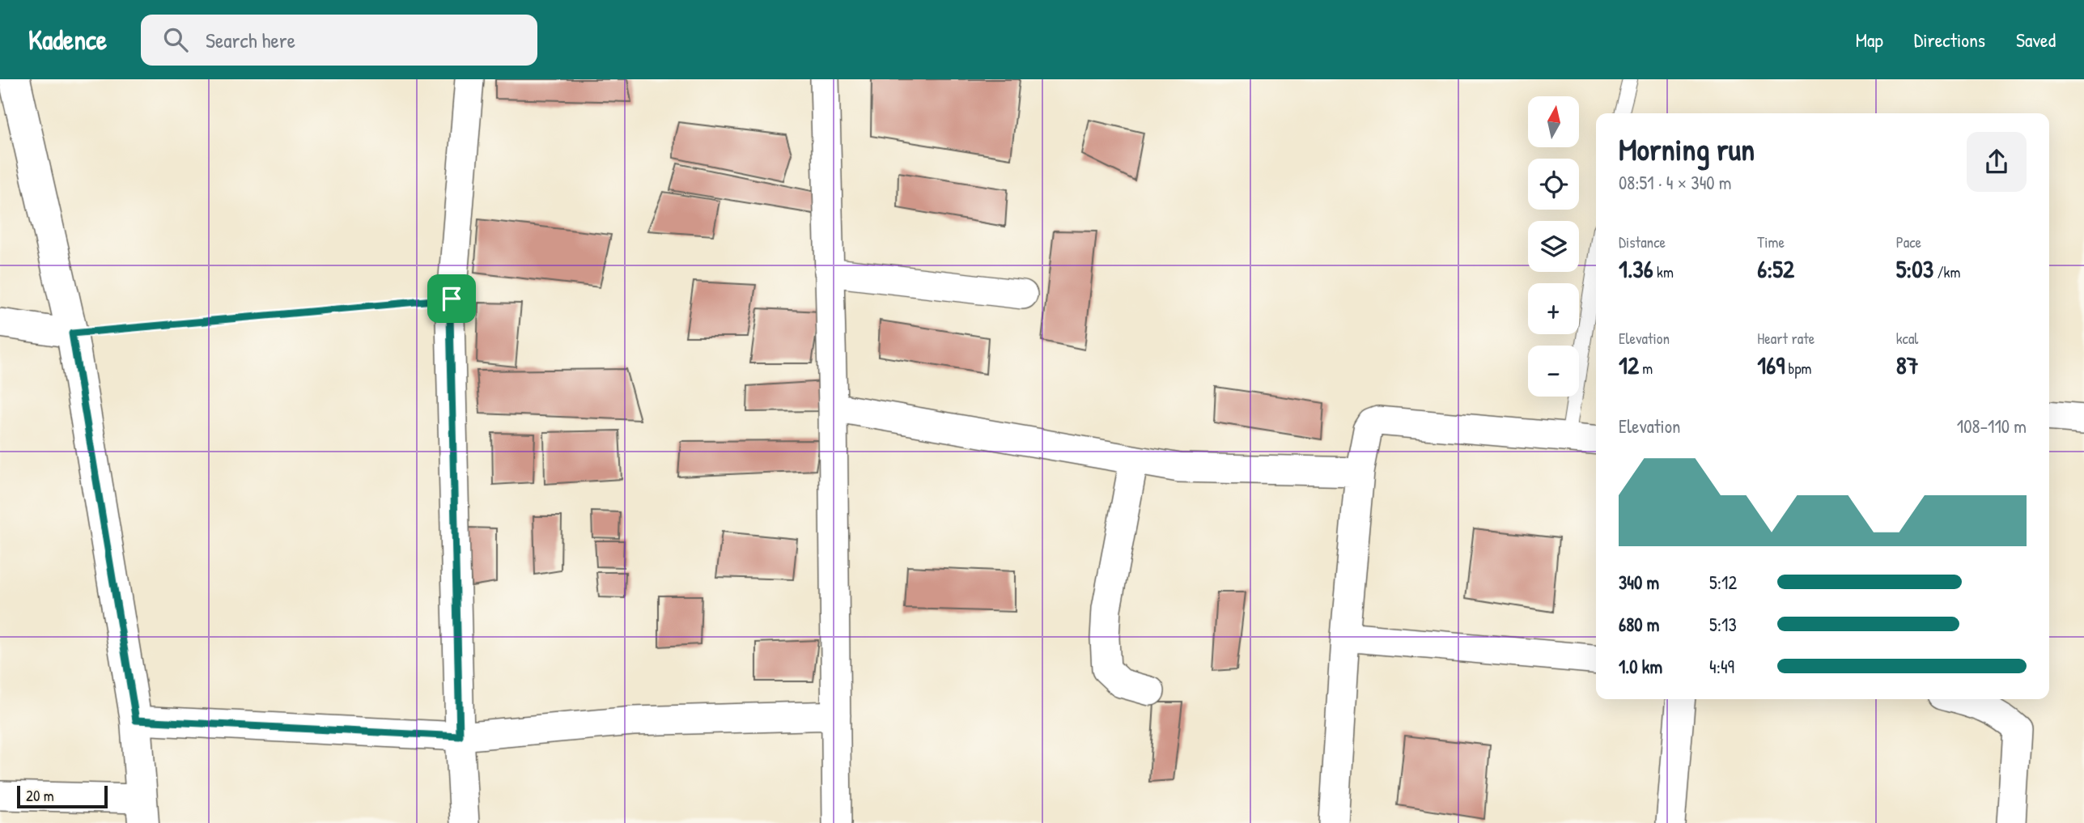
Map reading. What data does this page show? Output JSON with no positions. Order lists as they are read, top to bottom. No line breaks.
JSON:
{"scale_bar":"20 m","north":"top","page":{"header":"Kadence","search":"Search here","nav":["Map","Directions","Saved"],"map_buttons":["+","−"],"heading":["Morning run","08:51 · 4 × 340 m"],"stats":[["Distance","1.36 km"],["Time","6:52"],["Pace","5:03 /km"],["Elevation","12 m"],["Heart rate","169 bpm"],["kcal","87"]],"chart":["Elevation","108–110 m"],"list":[{"name":"340 m","note":"5:12"},{"name":"680 m","note":"5:13"},{"name":"1.0 km","note":"4:49"}],"scale":"20 m"}}
